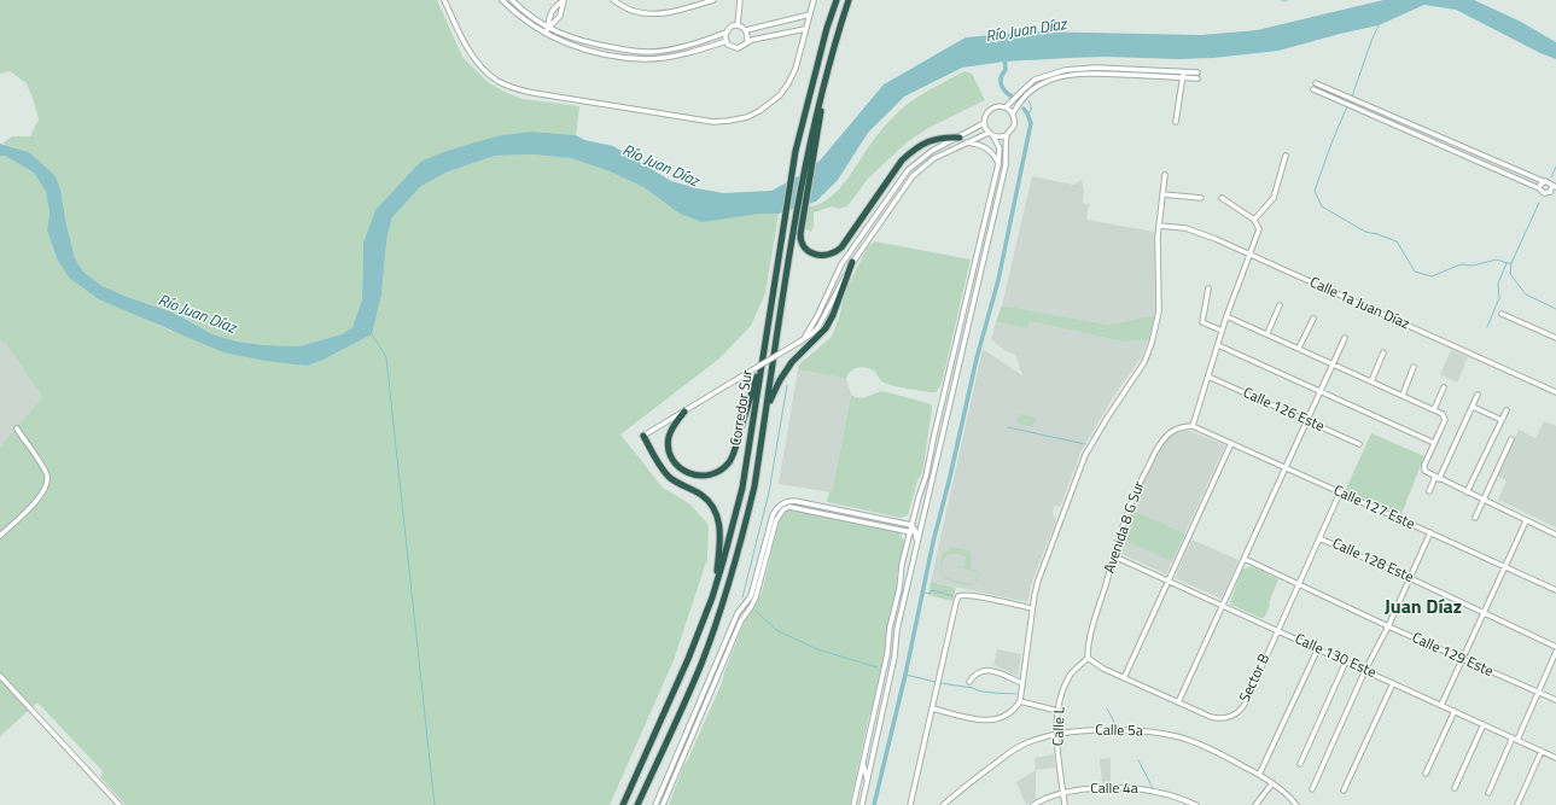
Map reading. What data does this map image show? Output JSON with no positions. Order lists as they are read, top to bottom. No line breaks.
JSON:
{"streets":{"highway":["Corredor Sur"],"street":["Calle 1a Juan Díaz","Calle 126 Este","Calle 127 Este","Avenida 8 G Sur","Calle 128 Este","Calle 129 Este","Calle 130 Este","Sector B","Calle L","Calle 5a","Calle 4a"]},"crossings":[["Calle 127 Este","Avenida 8 G Sur"],["Calle 127 Este","Sector B"],["Avenida 8 G Sur","Calle 130 Este"],["Avenida 8 G Sur","Sector B"],["Avenida 8 G Sur","Calle L"],["Calle 128 Este","Sector B"],["Calle 129 Este","Sector B"],["Calle 130 Este","Sector B"],["Sector B","Calle L"],["Calle L","Calle 5a"],["Calle L","Calle 4a"]],"districts":["Juan Díaz"],"water":["Río Juan Díaz"]}
